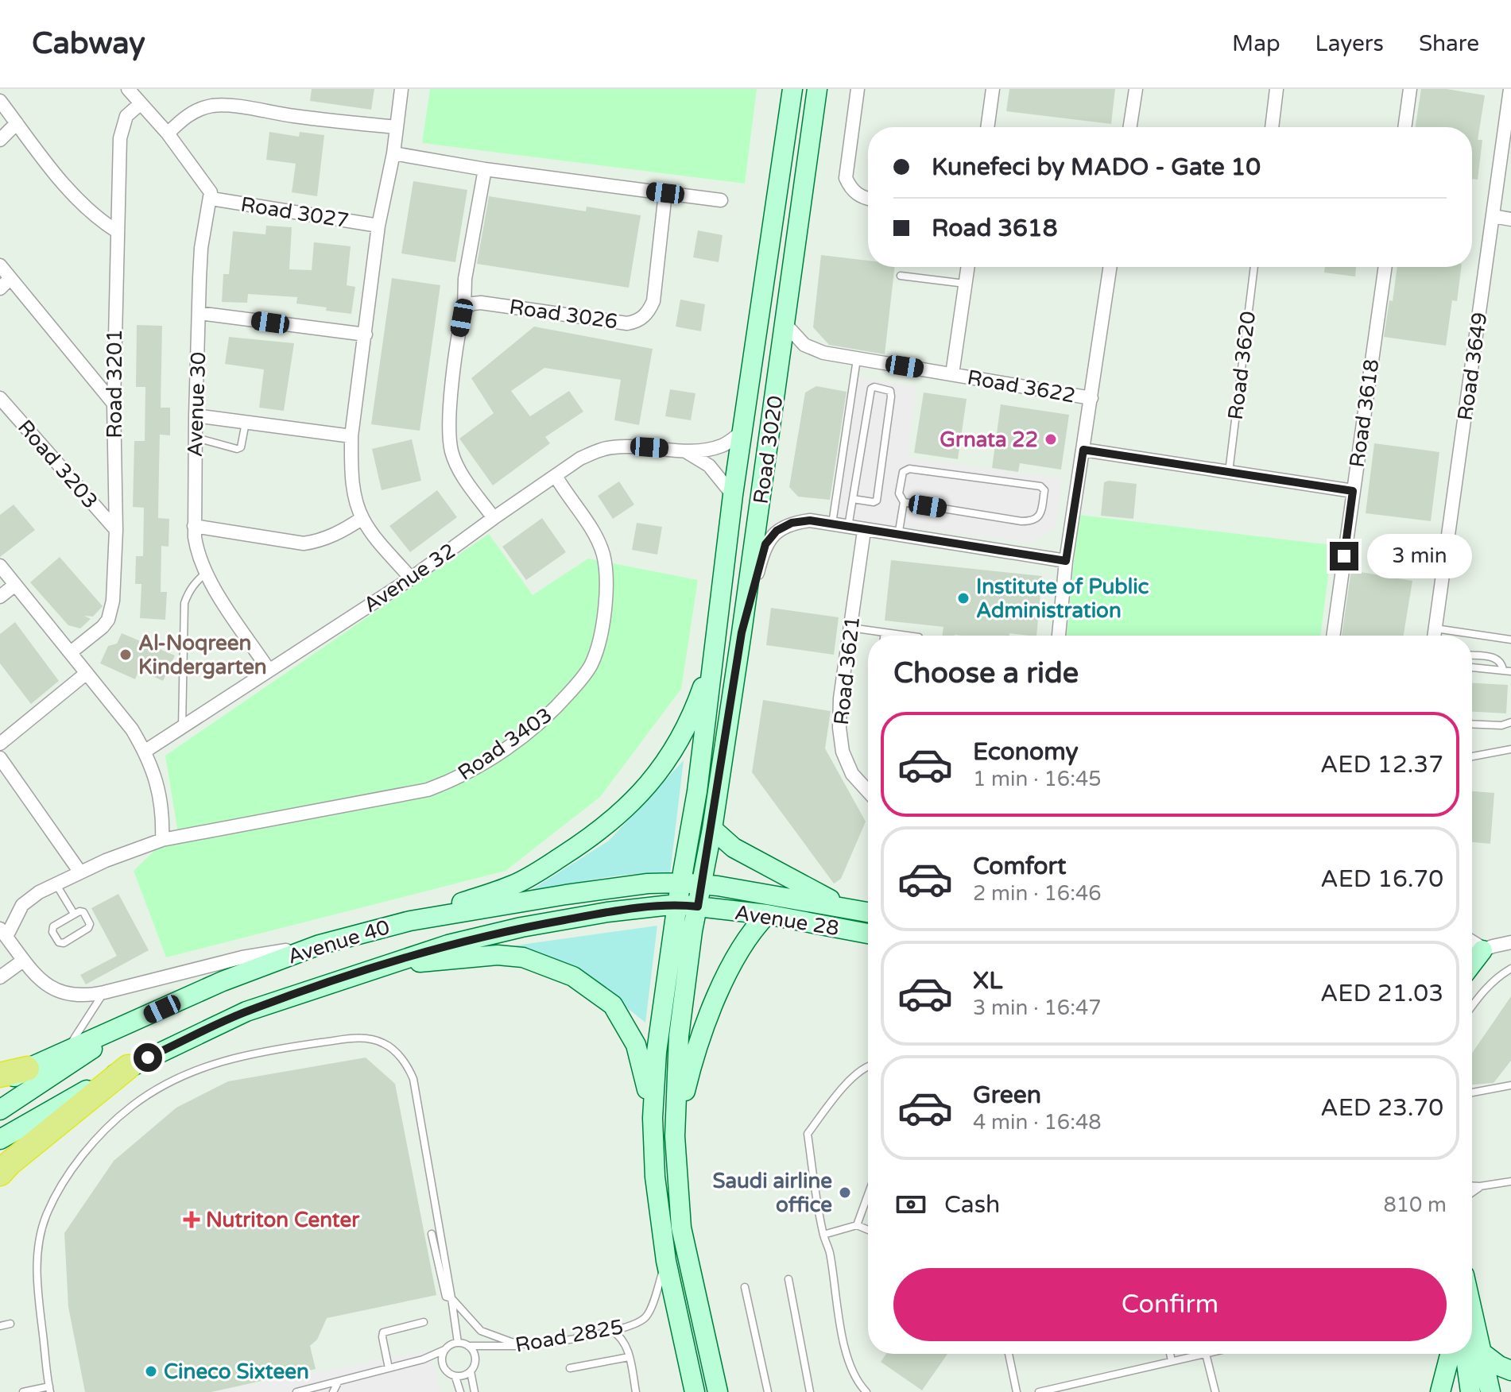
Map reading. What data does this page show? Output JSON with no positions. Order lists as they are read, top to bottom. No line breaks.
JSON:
{"streets":{"main road":["Road 3020","Avenue 28","Avenue 40"],"street":["Road 3027","Road 3026","Road 3649","Road 3201","Road 3622","Avenue 30","Road 3618","Road 3203","Avenue 32","Road 3621","Road 3403"],"lane":["Road 3620","Road 2825"]},"crossings":[["Road 3027","Avenue 30"],["Road 3027","Avenue 32"],["Road 3201","Road 3203"],["Road 3622","Road 3020"],["Avenue 30","Avenue 32"],["Road 3020","Avenue 28"],["Road 3020","Avenue 40"],["Avenue 32","Road 3403"],["Avenue 28","Avenue 40"]],"places":{"other":["Grnata 22","Institute of Public Administration","Al-Noqreen Kindergarten","Saudi airline office","Cineco Sixteen"],"health":["Nutriton Center"]},"page":{"header":"Cabway","nav":["Map","Layers","Share"],"banner":["Kunefeci by MADO - Gate 10","Road 3618"],"bubble":"3 min","heading":"Choose a ride","list":[{"name":"Economy","note":"1 min · 16:45","value":"AED 12.37"},{"name":"Comfort","note":"2 min · 16:46","value":"AED 16.70"},{"name":"XL","note":"3 min · 16:47","value":"AED 21.03"},{"name":"Green","note":"4 min · 16:48","value":"AED 23.70"}],"pay":["Cash","810 m"],"buttons":"Confirm"}}
